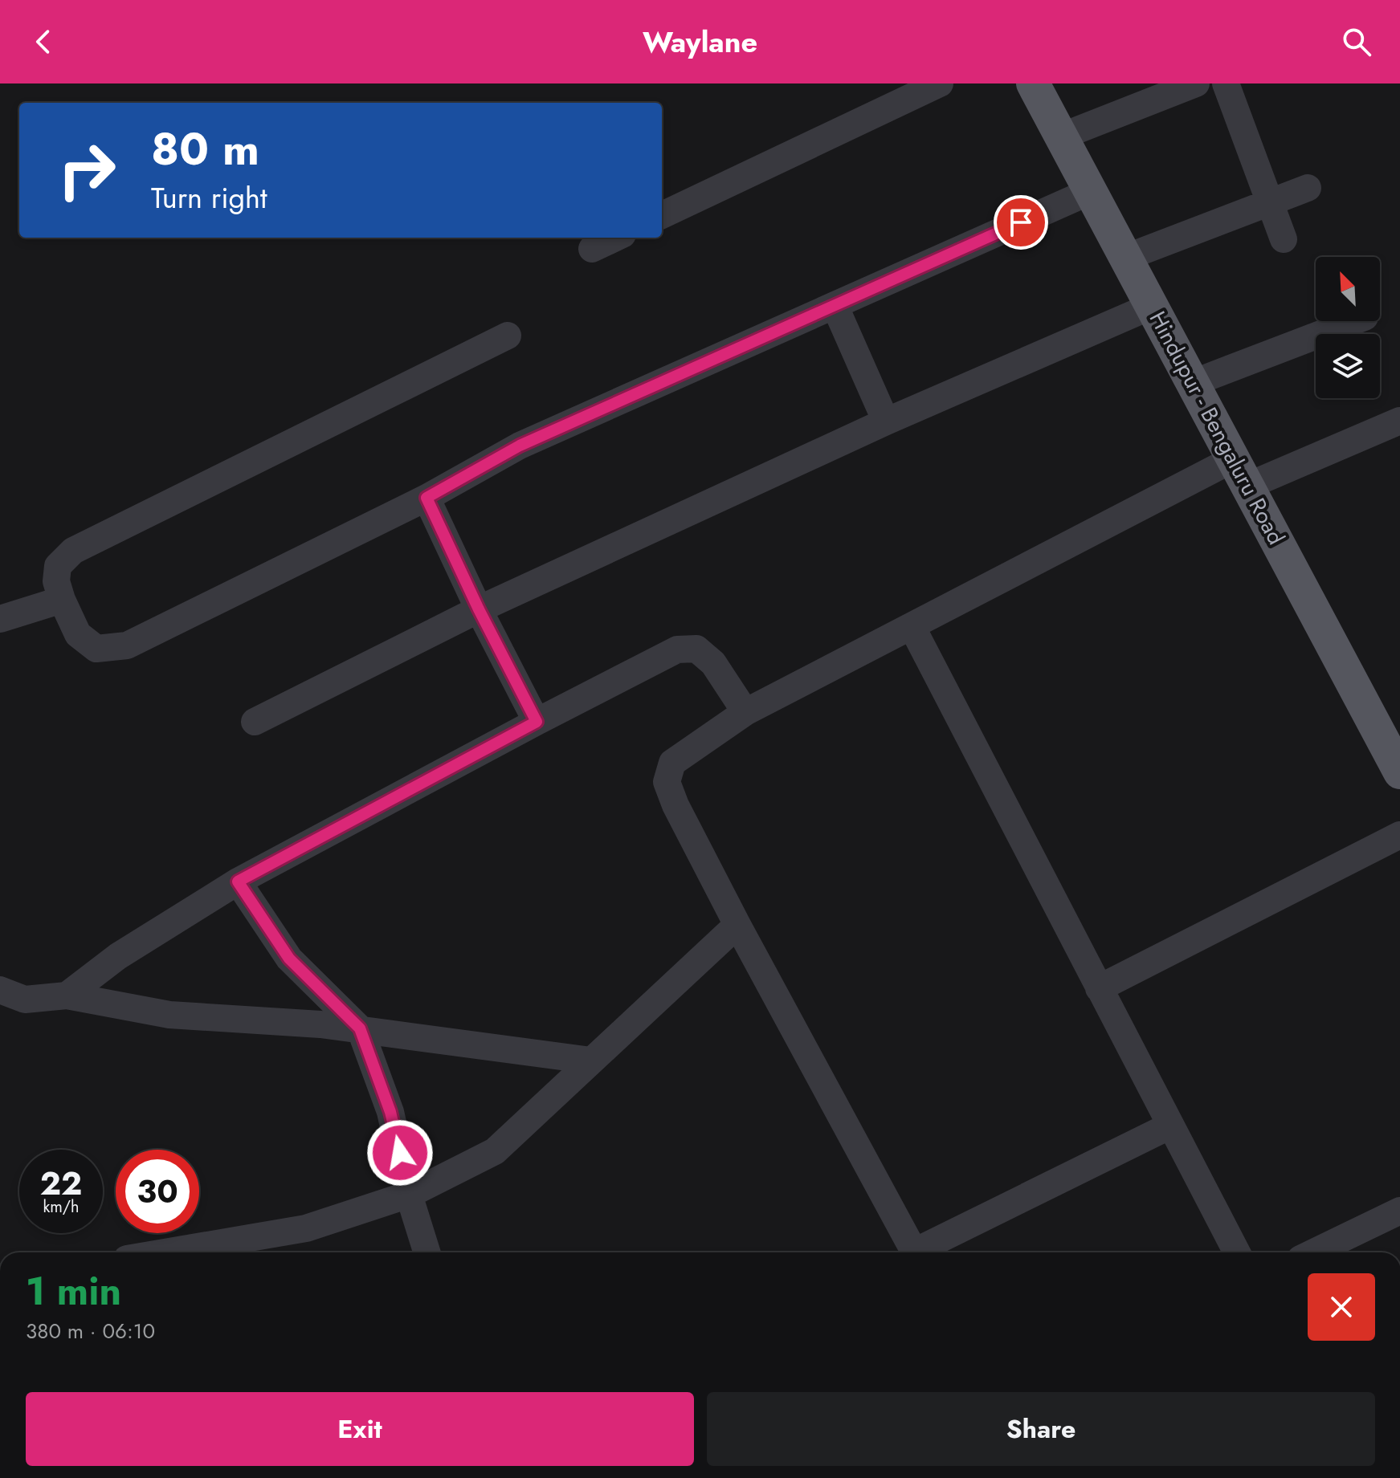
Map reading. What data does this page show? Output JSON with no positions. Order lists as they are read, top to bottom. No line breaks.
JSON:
{"streets":{"main road":["Hindupur - Bengaluru Road"]},"north":"top left","page":{"header":"Waylane","turn":["80 m","Turn right"],"speed":"22 km/h","limit":"30","heading":["1 min","380 m · 06:10"],"buttons":["Exit","Share"]}}
